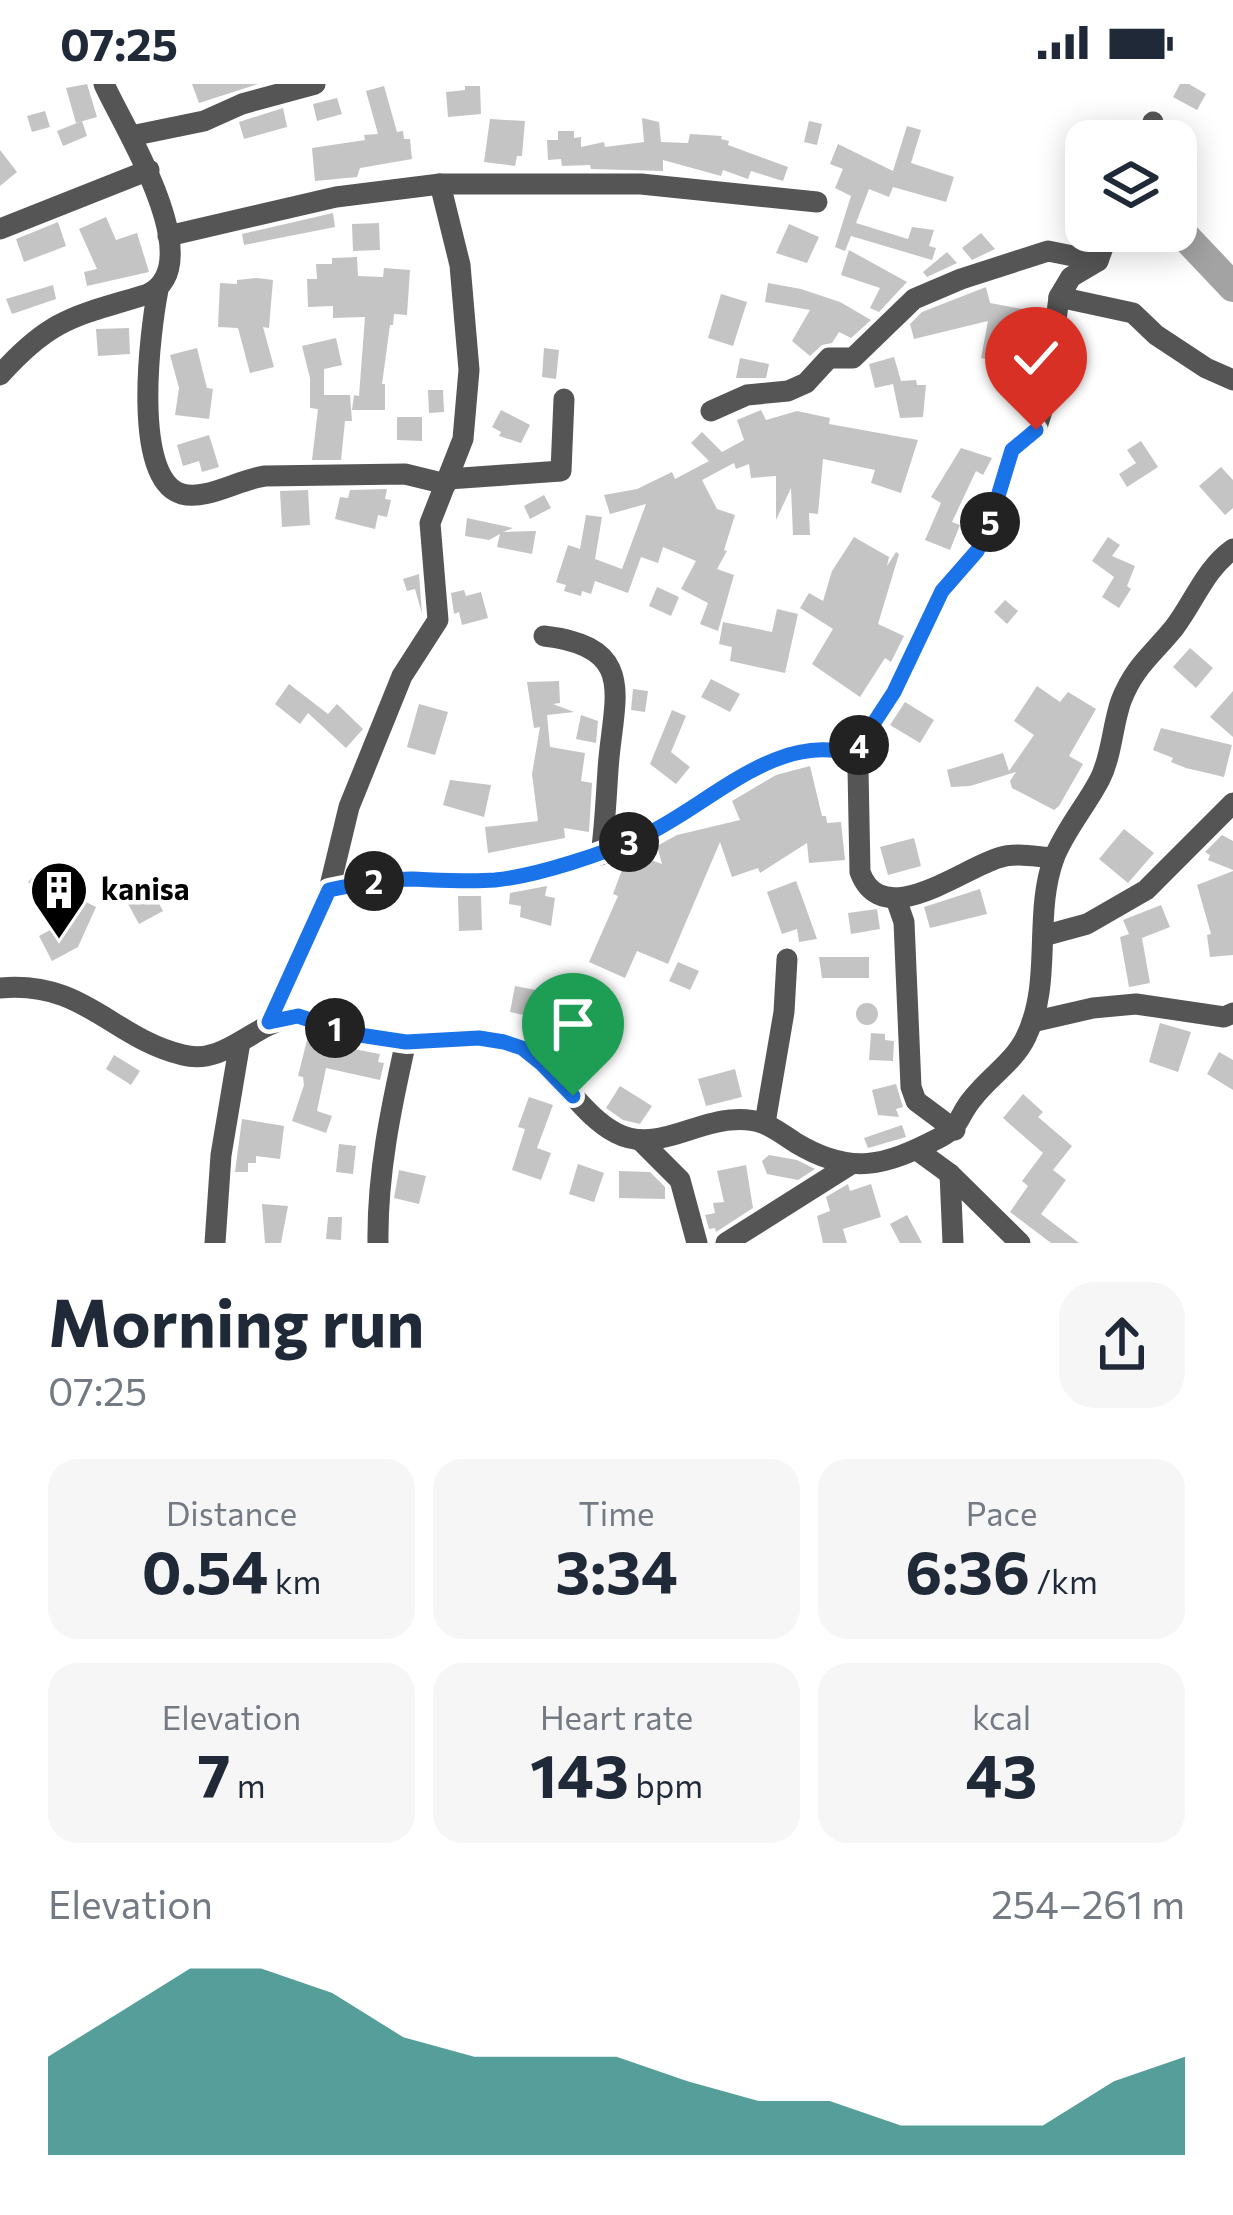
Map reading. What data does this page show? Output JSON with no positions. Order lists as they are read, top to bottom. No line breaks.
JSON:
{"places":{"building":["kanisa"]},"page":{"status":"07:25","pins":["5","4","3","2","1"],"heading":["Morning run","07:25"],"stats":[["Distance","0.54 km"],["Time","3:34"],["Pace","6:36 /km"],["Elevation","7 m"],["Heart rate","143 bpm"],["kcal","43"]],"chart":["Elevation","254–261 m"]}}
